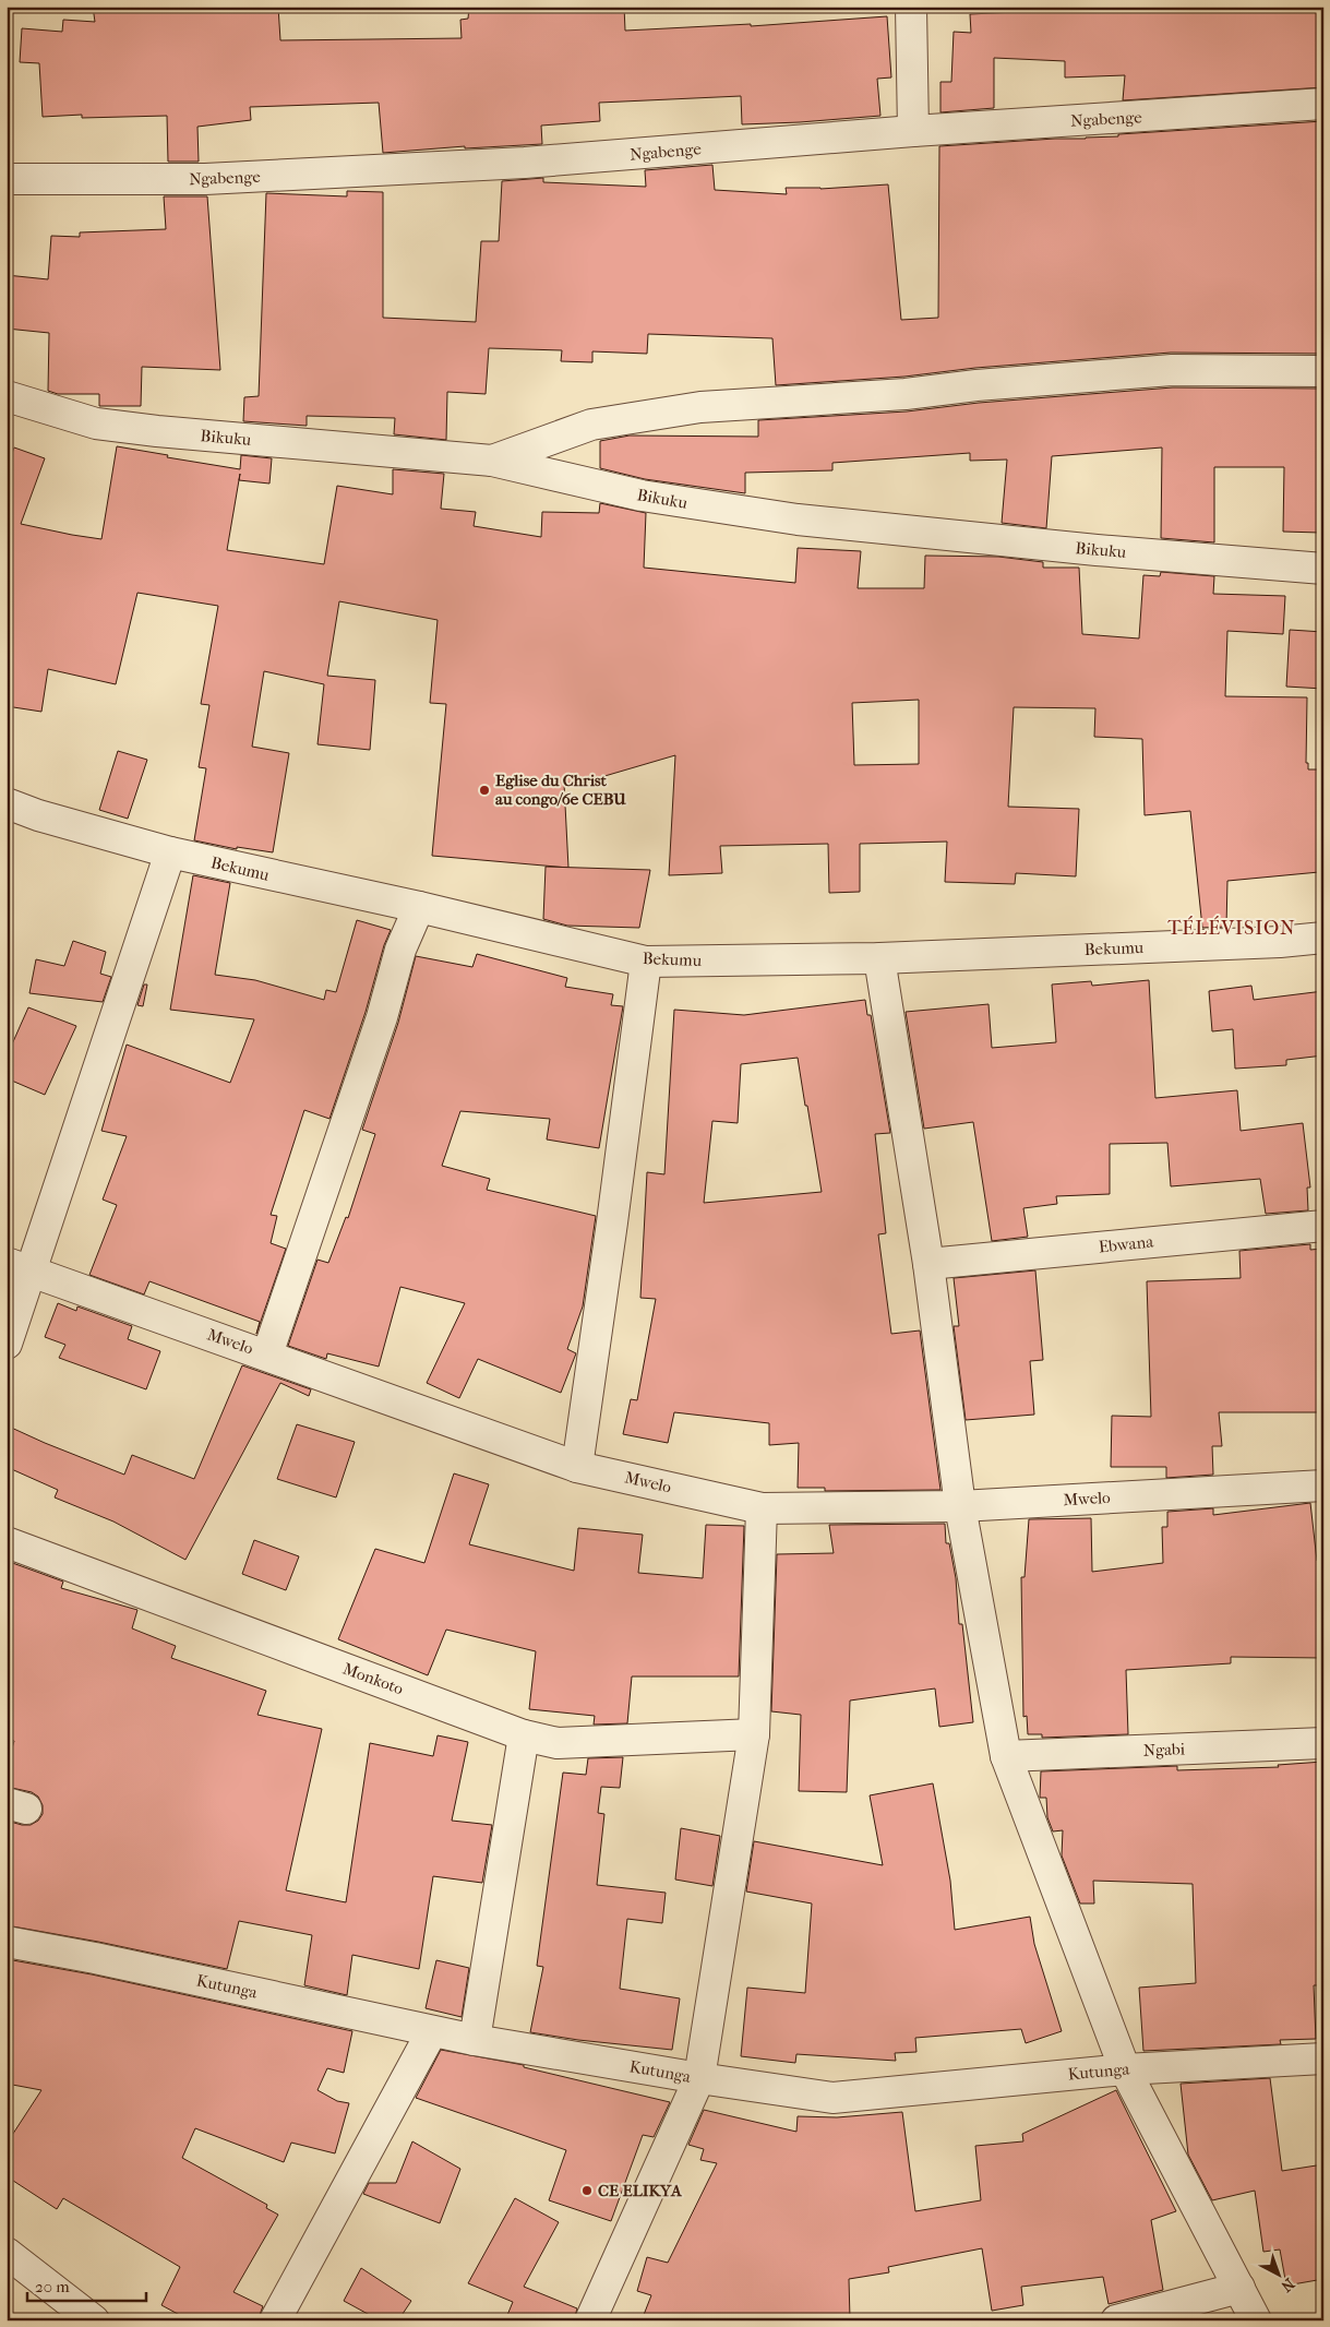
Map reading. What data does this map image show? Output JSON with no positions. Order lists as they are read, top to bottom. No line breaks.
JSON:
{"streets":{"street":["Ngabenge","Bikuku","Bekumu","Ebwana","Mwelo","Monkoto","Ngabi","Kutunga"]},"districts":["TÉLÉVISION"],"places":["Eglise du Christ au congo/6e CEBU","CE ELIKYA"],"scale_bar":"20 m","north":"bottom right"}
